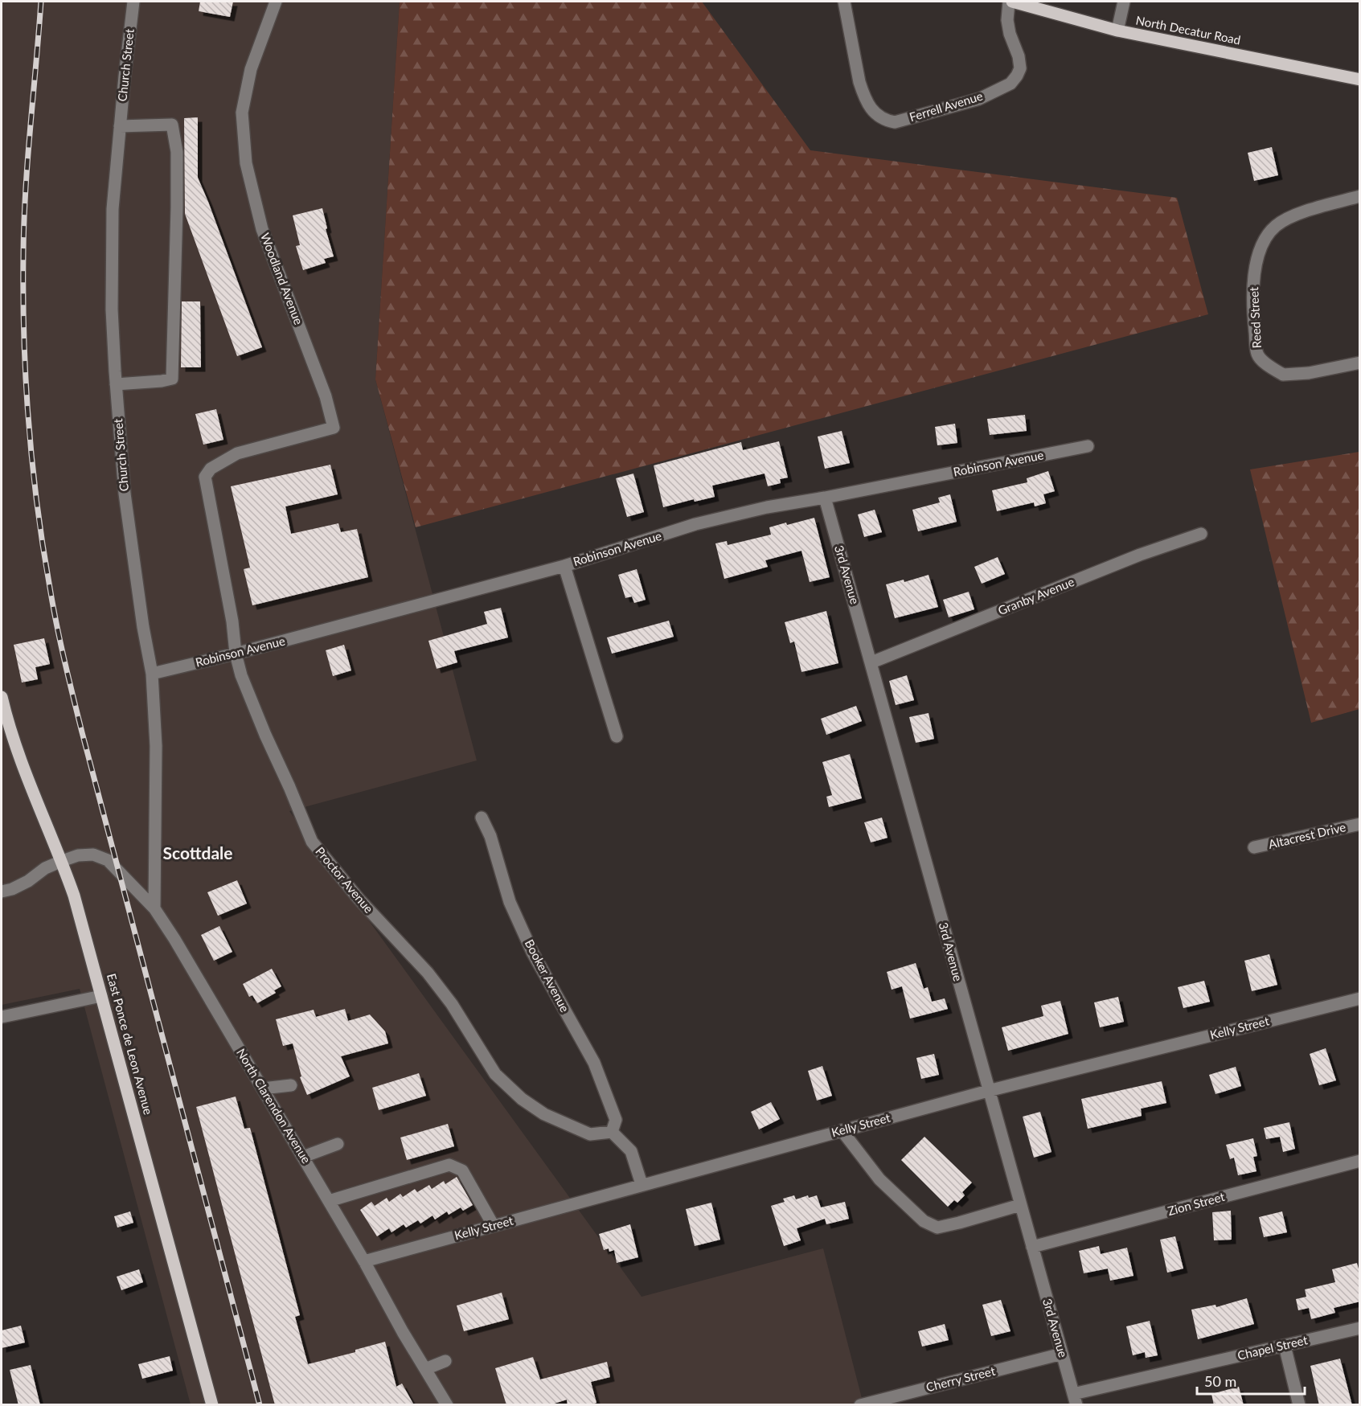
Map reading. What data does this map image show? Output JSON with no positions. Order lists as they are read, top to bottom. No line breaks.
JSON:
{"streets":{"main road":["North Decatur Road","East Ponce de Leon Avenue"],"street":["Church Street","Ferrell Avenue","Woodland Avenue","Reed Street","Robinson Avenue","3rd Avenue","Granby Avenue","Altacrest Drive","Proctor Avenue","Booker Avenue","Kelly Street","North Clarendon Avenue","Zion Street","Chapel Street","Cherry Street"]},"crossings":[["North Decatur Road","Ferrell Avenue"],["Church Street","Robinson Avenue"],["Church Street","North Clarendon Avenue"],["Woodland Avenue","Proctor Avenue"],["Robinson Avenue","3rd Avenue"],["Robinson Avenue","Proctor Avenue"],["3rd Avenue","Granby Avenue"],["3rd Avenue","Kelly Street"],["3rd Avenue","Zion Street"],["3rd Avenue","Chapel Street"],["3rd Avenue","Cherry Street"],["Proctor Avenue","Booker Avenue"],["Kelly Street","North Clarendon Avenue"],["East Ponce de Leon Avenue","North Clarendon Avenue"]],"districts":["Scottdale"],"scale_bar":"50 m"}
